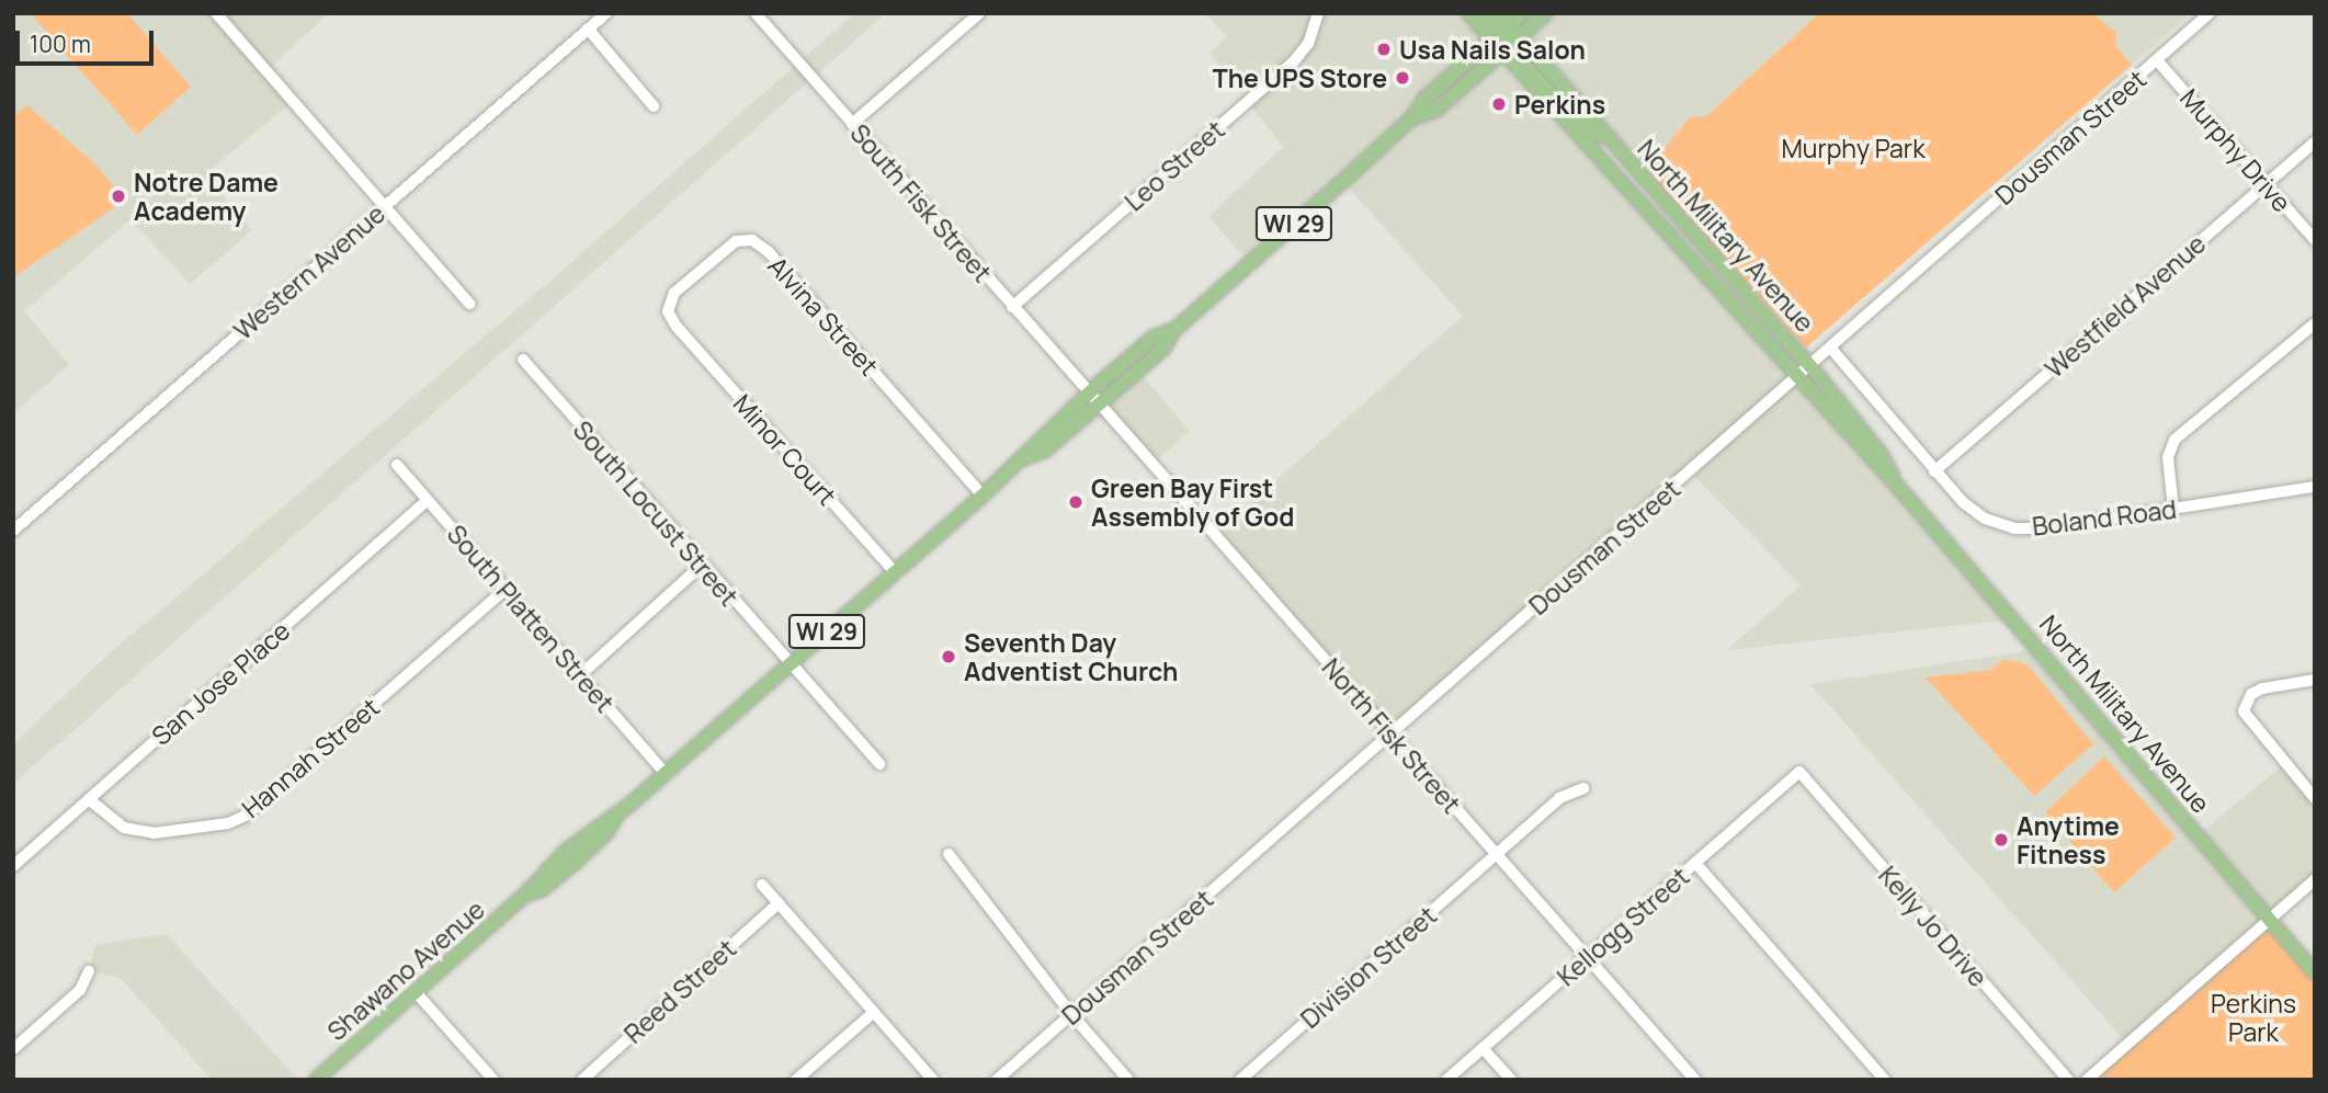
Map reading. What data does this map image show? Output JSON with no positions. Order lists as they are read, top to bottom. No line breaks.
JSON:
{"streets":{"main road":["WI 29","North Military Avenue","Shawano Avenue"],"street":["Dousman Street","Murphy Drive","Leo Street","South Fisk Street","Western Avenue","Westfield Avenue","Alvina Street","Minor Court","South Locust Street","Boland Road","South Platten Street","San Jose Place","North Fisk Street","Hannah Street","Kellogg Street","Kelly Jo Drive","Division Street","Reed Street"]},"crossings":[["Dousman Street","Murphy Drive"],["Dousman Street","North Military Avenue"],["Dousman Street","Boland Road"],["Dousman Street","North Fisk Street"],["Murphy Drive","Westfield Avenue"],["Leo Street","South Fisk Street"],["South Fisk Street","North Fisk Street"],["South Fisk Street","Shawano Avenue"],["North Military Avenue","Shawano Avenue"],["Westfield Avenue","Boland Road"],["Alvina Street","Minor Court"],["Alvina Street","Shawano Avenue"],["Minor Court","Shawano Avenue"],["South Locust Street","Shawano Avenue"],["South Platten Street","San Jose Place"],["South Platten Street","Hannah Street"],["South Platten Street","Shawano Avenue"],["San Jose Place","Hannah Street"],["North Fisk Street","Kellogg Street"],["North Fisk Street","Division Street"],["North Fisk Street","Shawano Avenue"],["Kellogg Street","Kelly Jo Drive"]],"parks":["Murphy Park","Perkins Park"],"places":["Usa Nails Salon","The UPS Store","Perkins","Notre Dame Academy","Green Bay First Assembly of God","Seventh Day Adventist Church","Anytime Fitness"],"scale_bar":"100 m"}
